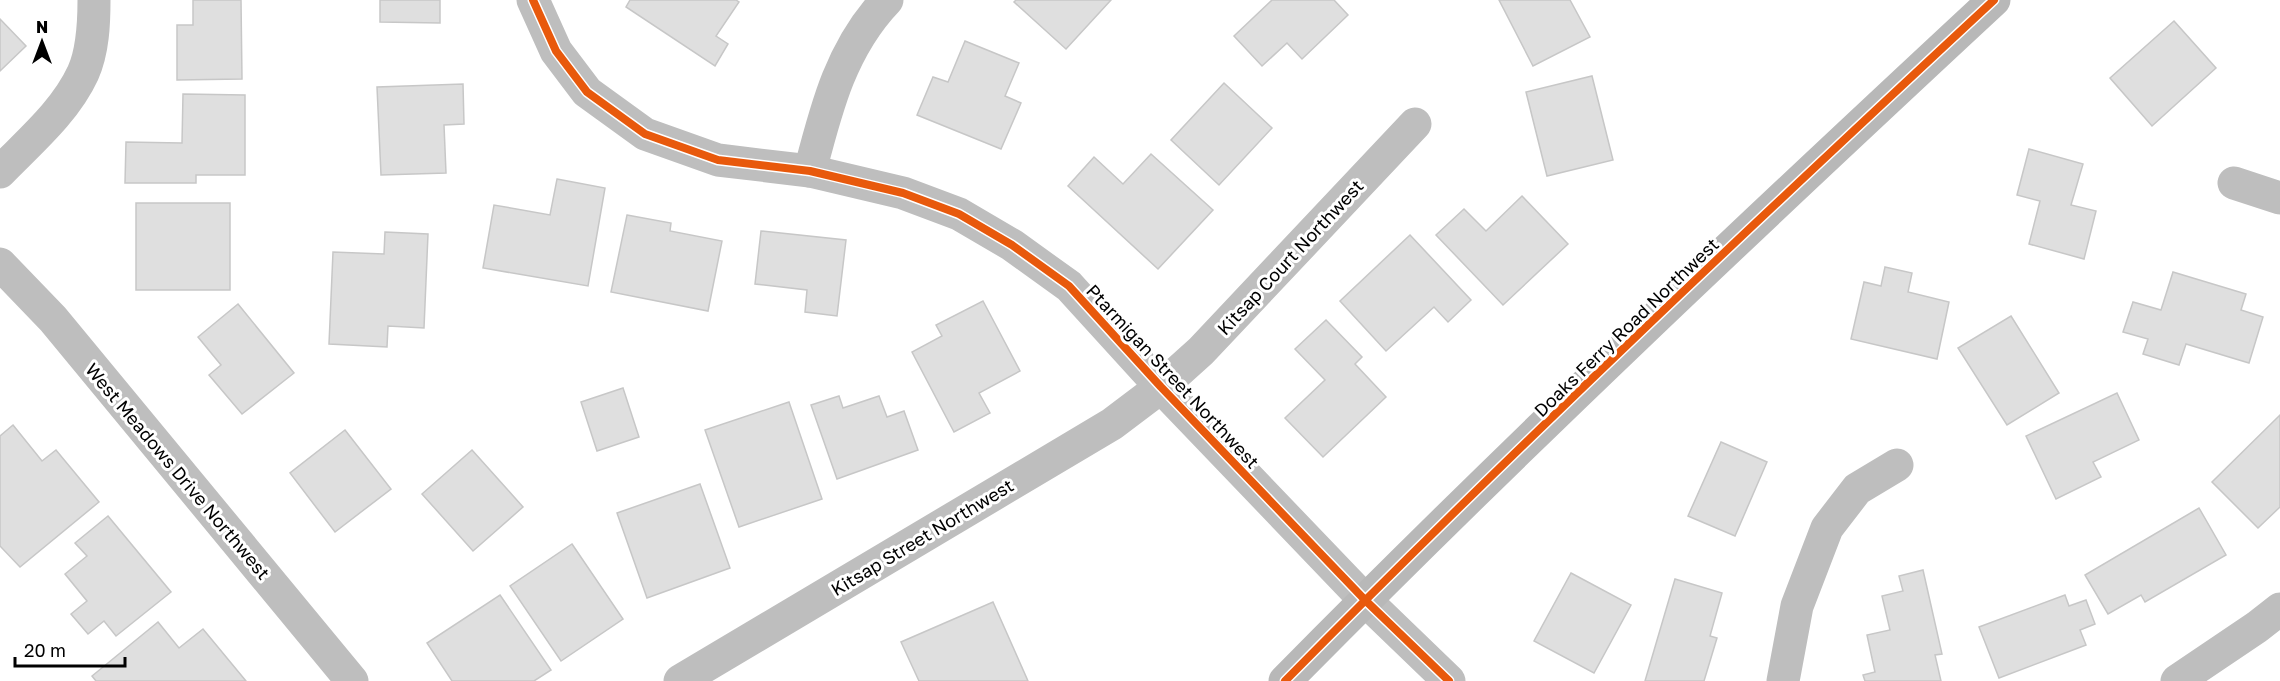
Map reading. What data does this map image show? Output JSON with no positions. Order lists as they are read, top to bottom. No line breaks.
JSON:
{"streets":{"main road":["Doaks Ferry Road Northwest"],"street":["Kitsap Court Northwest","Ptarmigan Street Northwest","West Meadows Drive Northwest","Kitsap Street Northwest"]},"crossings":[["Kitsap Court Northwest","Ptarmigan Street Northwest"],["Kitsap Court Northwest","Kitsap Street Northwest"],["Doaks Ferry Road Northwest","Ptarmigan Street Northwest"],["Ptarmigan Street Northwest","Kitsap Street Northwest"]],"scale_bar":"20 m","north":"top"}
